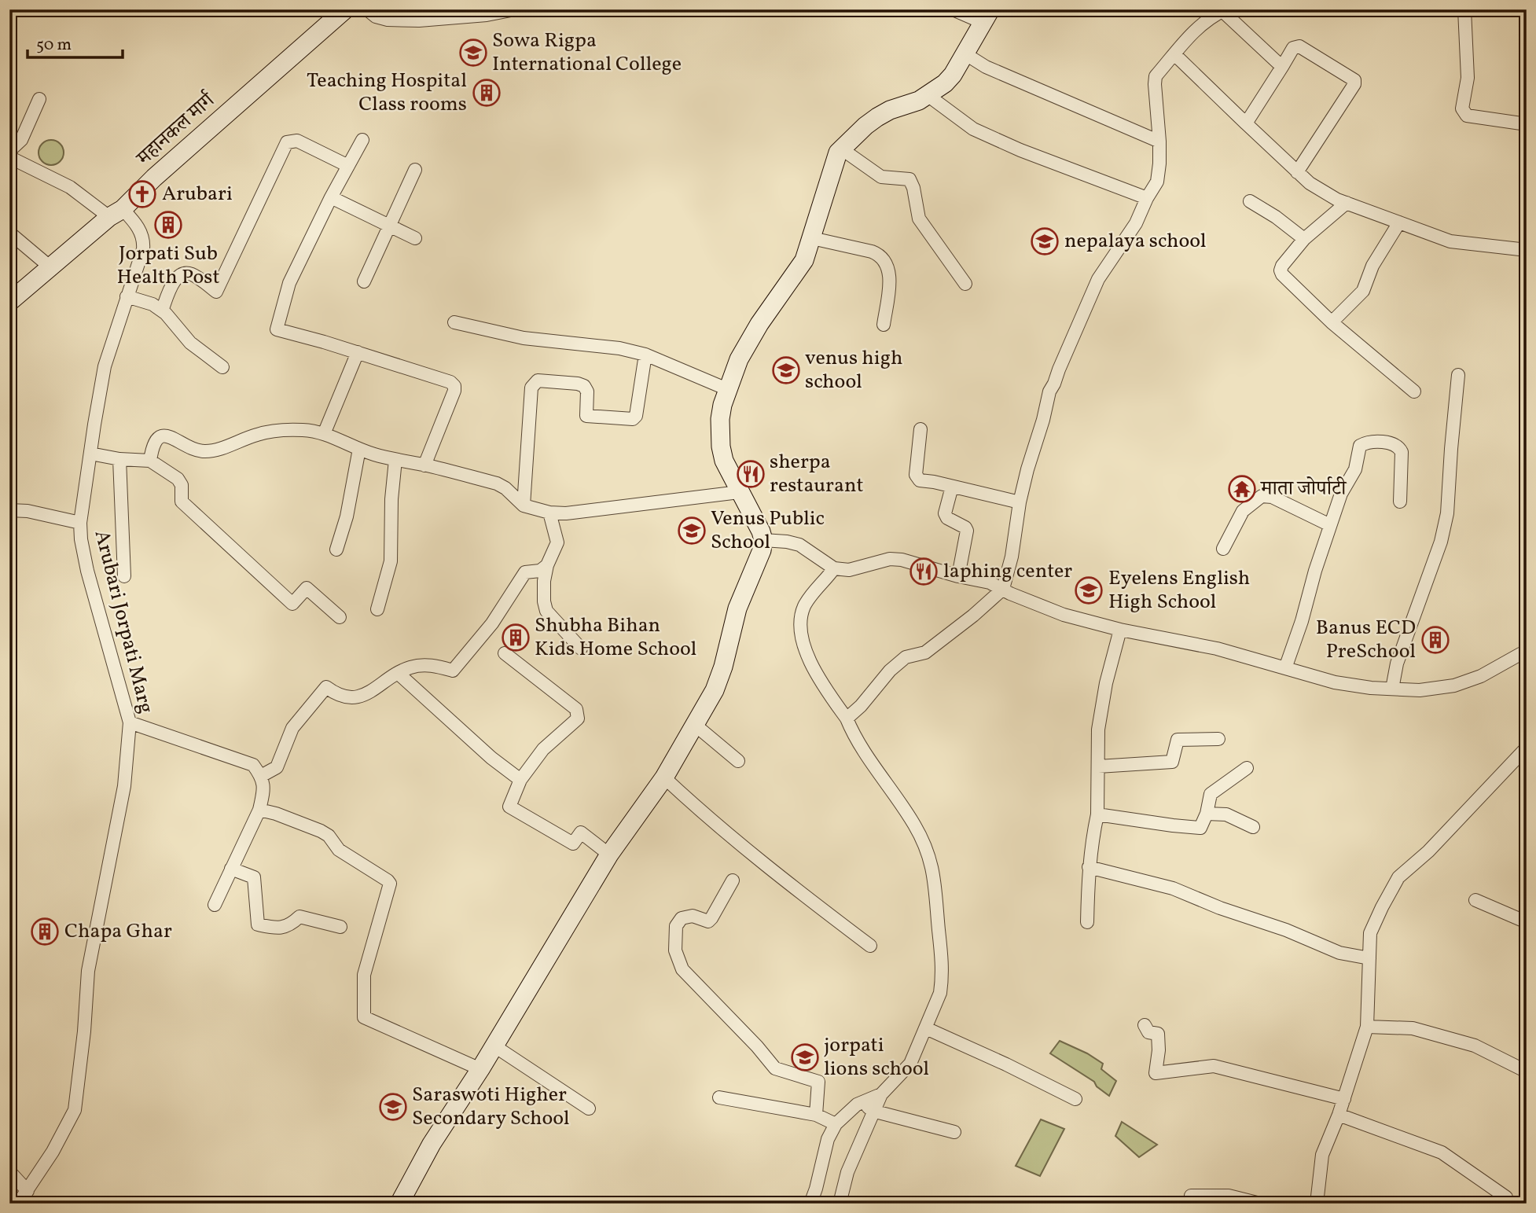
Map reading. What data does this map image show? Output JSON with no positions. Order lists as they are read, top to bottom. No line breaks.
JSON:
{"streets":{"main road":["महानकल मार्ग"],"street":["Arubari Jorpati Marg"]},"crossings":[["महानकल मार्ग","Arubari Jorpati Marg"]],"places":{"school or university":["Sowa Rigpa International College","nepalaya school","venus high school","Venus Public School","Eyelens English High School","jorpati lions school","Saraswoti Higher Secondary School"],"building":["Teaching Hospital Class rooms","Jorpati Sub Health Post","Shubha Bihan Kids Home School","Banus ECD PreSchool","Chapa Ghar"],"church":["Arubari"],"restaurant":["sherpa restaurant","laphing center"],"temple":["माता जोर्पाटी"]},"scale_bar":"50 m"}
